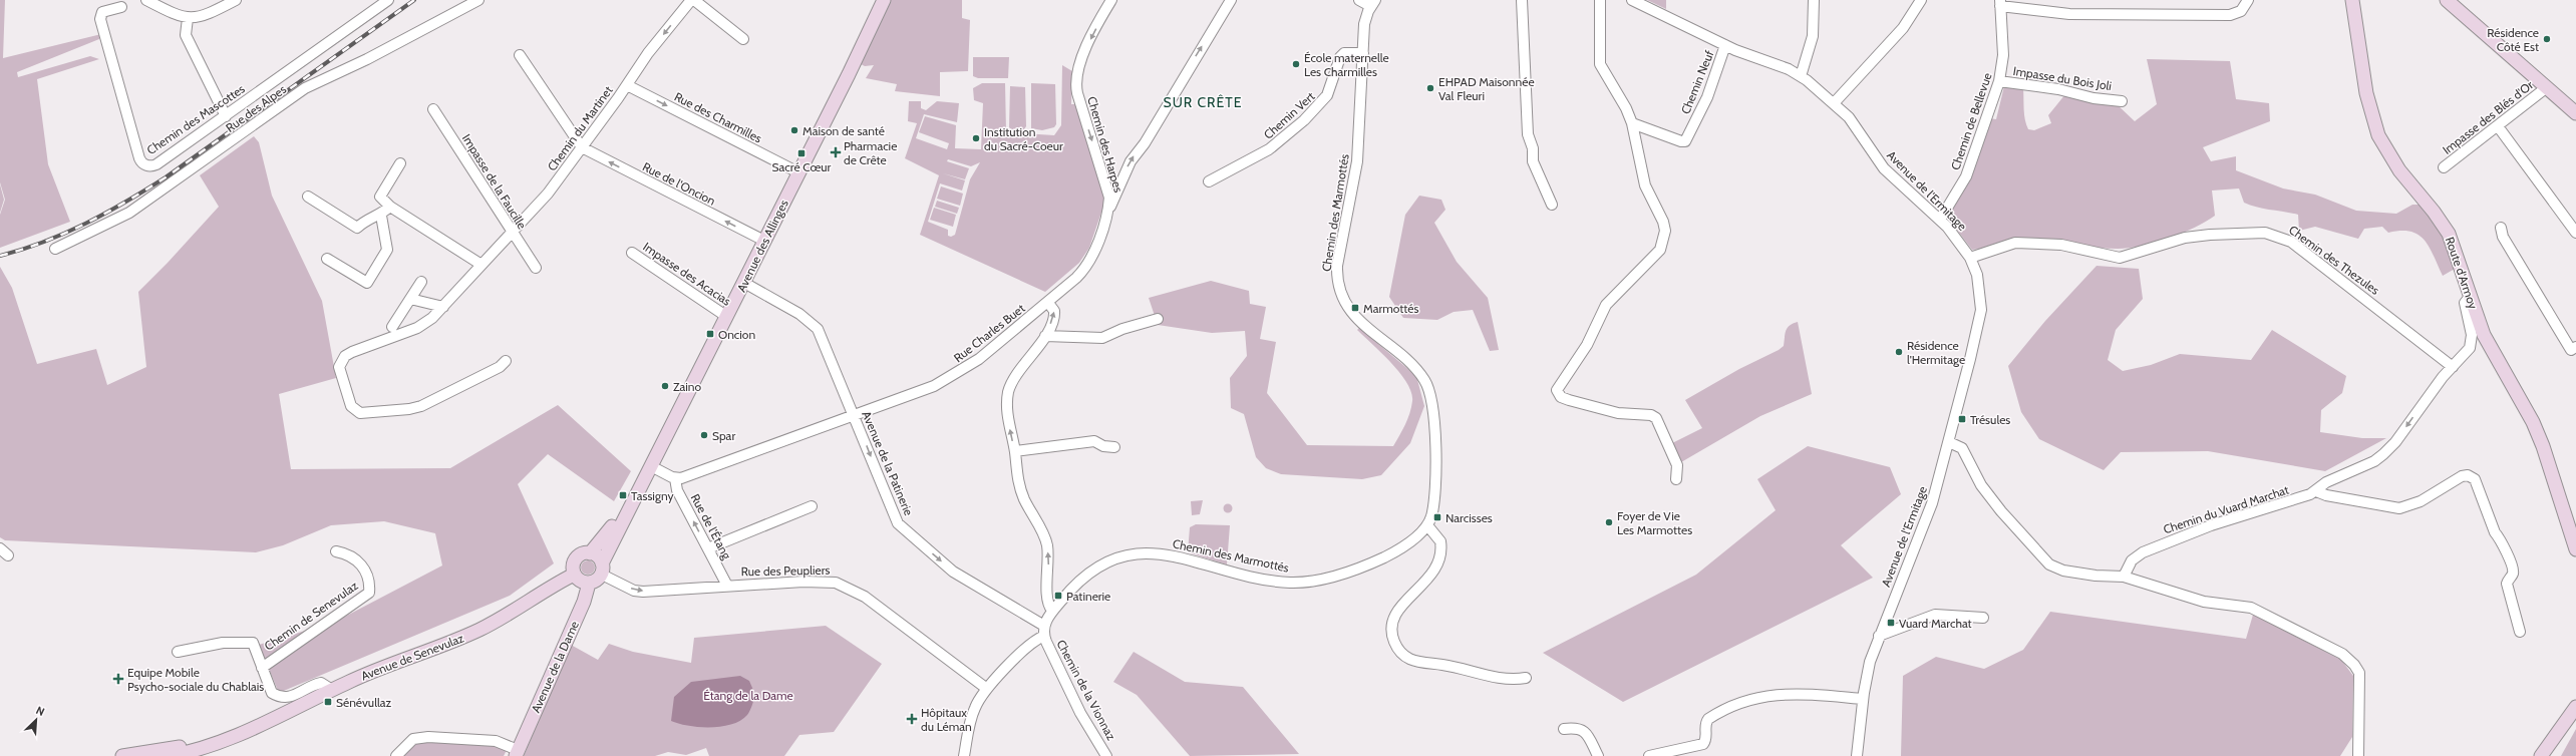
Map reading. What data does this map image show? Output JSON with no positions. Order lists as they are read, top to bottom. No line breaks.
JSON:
{"streets":{"main road":["Avenue des Allinges","Route d'Armoy","Avenue de Senevulaz","Avenue de la Dame"],"street":["Impasse du Bois Joli","Chemin Neuf","Rue des Alpes","Chemin Vert","Rue des Charmilles","Impasse des Blés d'Or","Chemin des Mascottes","Chemin de Bellevue","Chemin du Martinet","Chemin des Harpes","Impasse de la Faucille","Rue de l'Oncion","Avenue de l'Ermitage","Chemin des Marmottés","Chemin des Thezules","Impasse des Acacias","Rue Charles Buet","Avenue de la Patinerie","Chemin du Vuard Marchat","Rue de l'Étang","Rue des Peupliers","Chemin de Senevulaz","Chemin de la Vionnaz"]},"crossings":[["Impasse du Bois Joli","Chemin de Bellevue"],["Chemin Neuf","Avenue de l'Ermitage"],["Chemin Vert","Chemin des Marmottés"],["Rue des Charmilles","Chemin du Martinet"],["Rue des Charmilles","Avenue des Allinges"],["Chemin de Bellevue","Avenue de l'Ermitage"],["Chemin du Martinet","Impasse de la Faucille"],["Chemin du Martinet","Rue de l'Oncion"],["Chemin des Harpes","Rue Charles Buet"],["Rue de l'Oncion","Avenue des Allinges"],["Avenue de l'Ermitage","Chemin des Thezules"],["Avenue des Allinges","Impasse des Acacias"],["Avenue des Allinges","Avenue de la Patinerie"],["Avenue des Allinges","Rue des Peupliers"],["Avenue des Allinges","Avenue de Senevulaz"],["Avenue des Allinges","Avenue de la Dame"],["Chemin des Thezules","Chemin du Vuard Marchat"],["Route d'Armoy","Chemin du Vuard Marchat"],["Rue Charles Buet","Avenue de la Patinerie"],["Rue Charles Buet","Rue de l'Étang"],["Avenue de la Patinerie","Chemin de la Vionnaz"],["Rue de l'Étang","Rue des Peupliers"],["Rue des Peupliers","Avenue de Senevulaz"],["Rue des Peupliers","Avenue de la Dame"],["Chemin de Senevulaz","Avenue de Senevulaz"],["Avenue de Senevulaz","Avenue de la Dame"]],"one_way":["Rue des Charmilles","Chemin des Harpes","Rue de l'Oncion","Avenue de la Patinerie","Chemin du Vuard Marchat","Rue de l'Étang"],"districts":["SUR CRÊTE"],"parks":["Étang de la Dame"],"places":{"other":["Résidence Côté Est","École maternelle Les Charmilles","EHPAD Maisonnée Val Fleuri","Maison de santé","Institution du Sacré-Coeur","Résidence l'Hermitage","Zaino","Spar","Foyer de Vie Les Marmottes"],"health":["Pharmacie de Crête","Equipe Mobile Psycho-sociale du Chablais","Hôpitaux du Léman"],"transit":["Sacré Cœur","Marmottés","Oncion","Trésules","Tassigny","Narcisses","Patinerie","Vuard Marchat","Sénévullaz"]},"north":"top right"}
